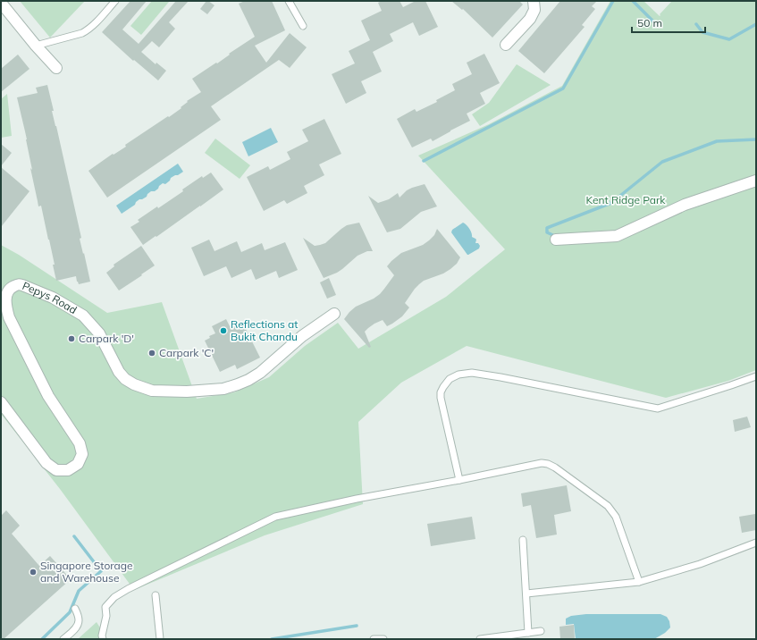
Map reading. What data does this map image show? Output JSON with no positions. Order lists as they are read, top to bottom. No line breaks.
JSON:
{"streets":{"street":["Pepys Road"]},"parks":["Kent Ridge Park"],"places":["Reflections at Bukit Chandu","Carpark 'D'","Carpark 'C'","Singapore Storage and Warehouse"],"scale_bar":"50 m"}
